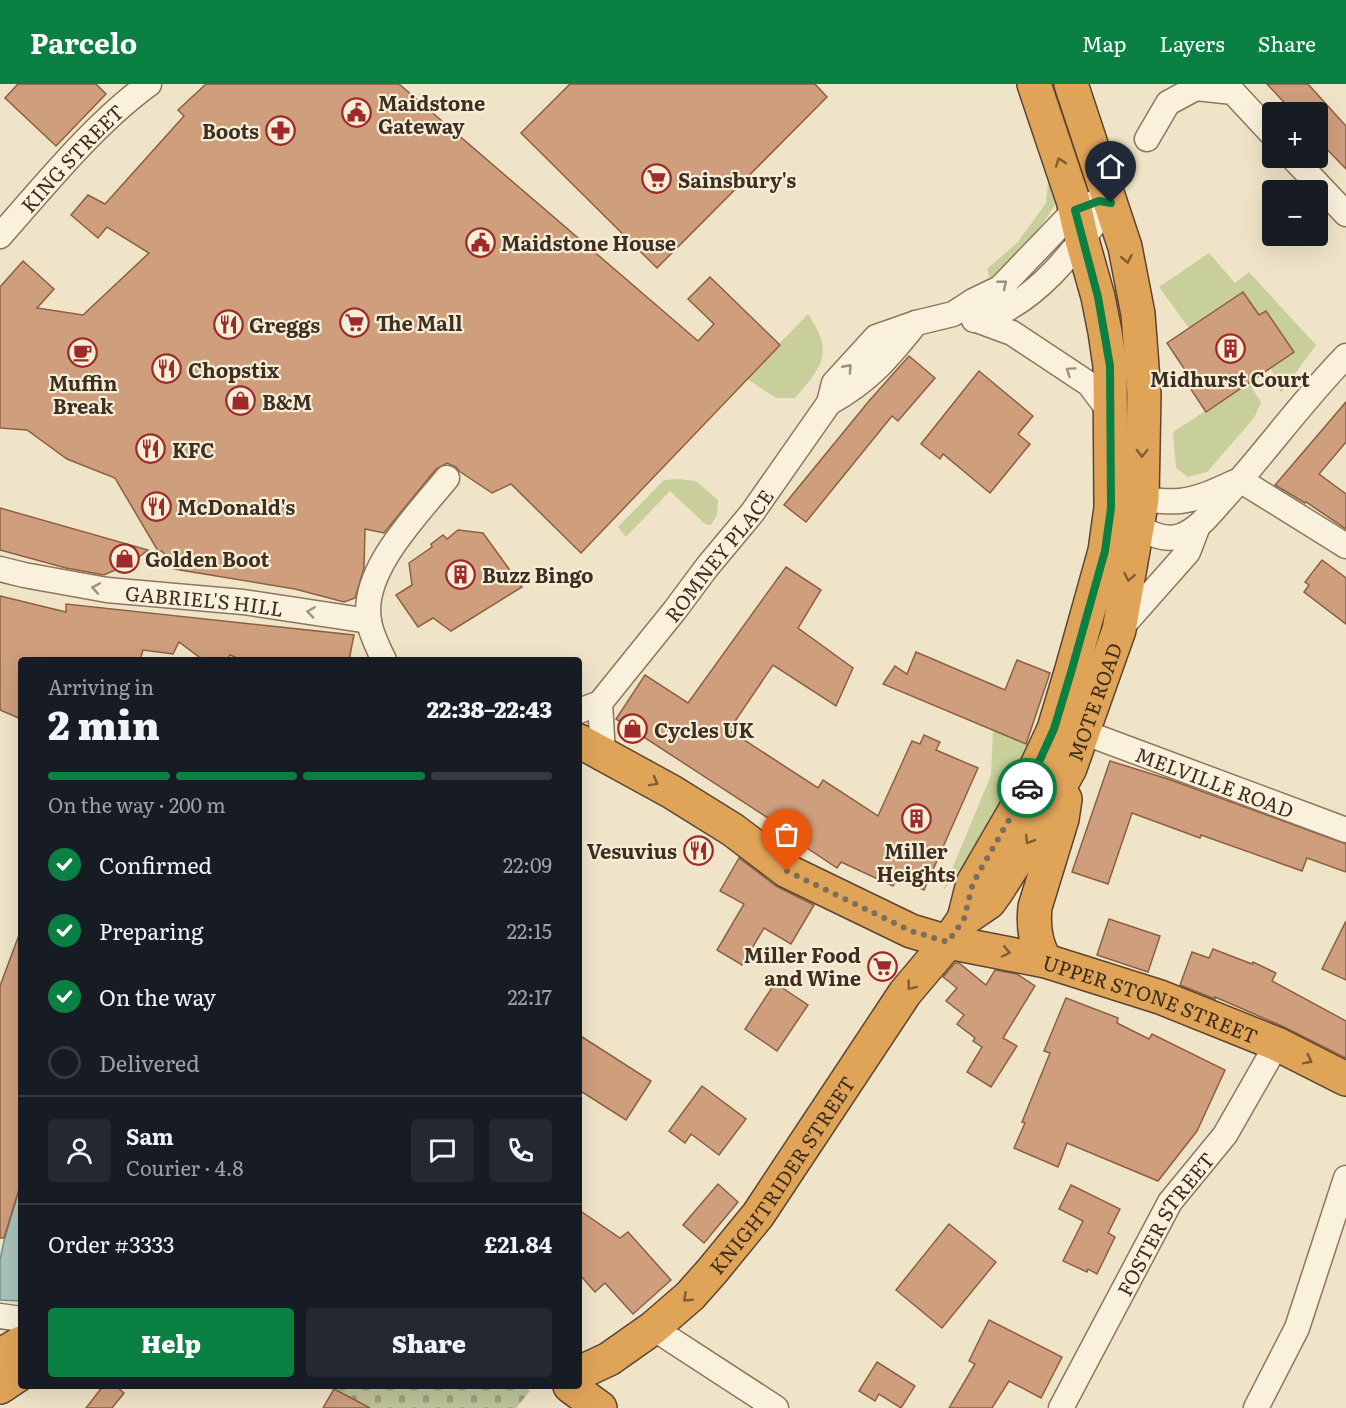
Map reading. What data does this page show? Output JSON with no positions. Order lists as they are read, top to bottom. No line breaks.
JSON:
{"streets":{"highway":["MOTE ROAD","UPPER STONE STREET","KNIGHTRIDER STREET"],"street":["KING STREET","ROMNEY PLACE","GABRIEL'S HILL","MELVILLE ROAD","FOSTER STREET"]},"crossings":[["ROMNEY PLACE","UPPER STONE STREET"],["MOTE ROAD","MELVILLE ROAD"],["MOTE ROAD","UPPER STONE STREET"],["MOTE ROAD","KNIGHTRIDER STREET"],["UPPER STONE STREET","KNIGHTRIDER STREET"],["UPPER STONE STREET","FOSTER STREET"]],"one_way":["GABRIEL'S HILL","UPPER STONE STREET","KNIGHTRIDER STREET"],"places":{"public building":["Maidstone Gateway","Maidstone House"],"pharmacy":["Boots"],"supermarket":["Sainsbury's","The Mall","Miller Food and Wine"],"restaurant":["Greggs","Chopstix","KFC","McDonald's","Vesuvius"],"building":["Midhurst Court","Buzz Bingo","Miller Heights"],"cafe":["Muffin Break"],"shop":["B&M","Golden Boot","Cycles UK"]},"page":{"header":"Parcelo","nav":["Map","Layers","Share"],"map_buttons":["+","−"],"heading":["2 min","Arriving in","22:38–22:43"],"panel":["Sam","Courier · 4.8","Order #3333","£21.84"],"bar":"On the way · 200 m","list":[["Confirmed","22:09"],["Preparing","22:15"],["On the way","22:17"],"Delivered"],"buttons":["Help","Share"]}}
